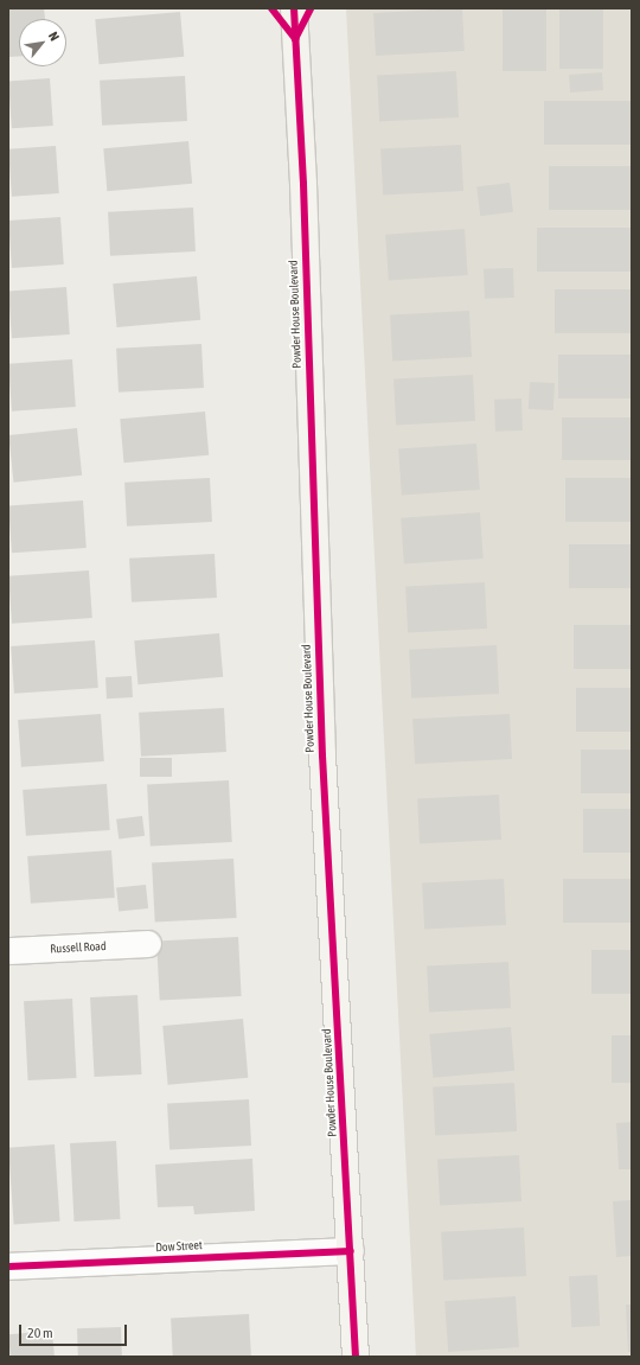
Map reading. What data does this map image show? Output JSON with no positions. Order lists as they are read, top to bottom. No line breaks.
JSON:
{"streets":{"main road":["Powder House Boulevard"],"street":["Russell Road","Dow Street"]},"crossings":[["Powder House Boulevard","Dow Street"]],"scale_bar":"20 m","north":"top right"}
